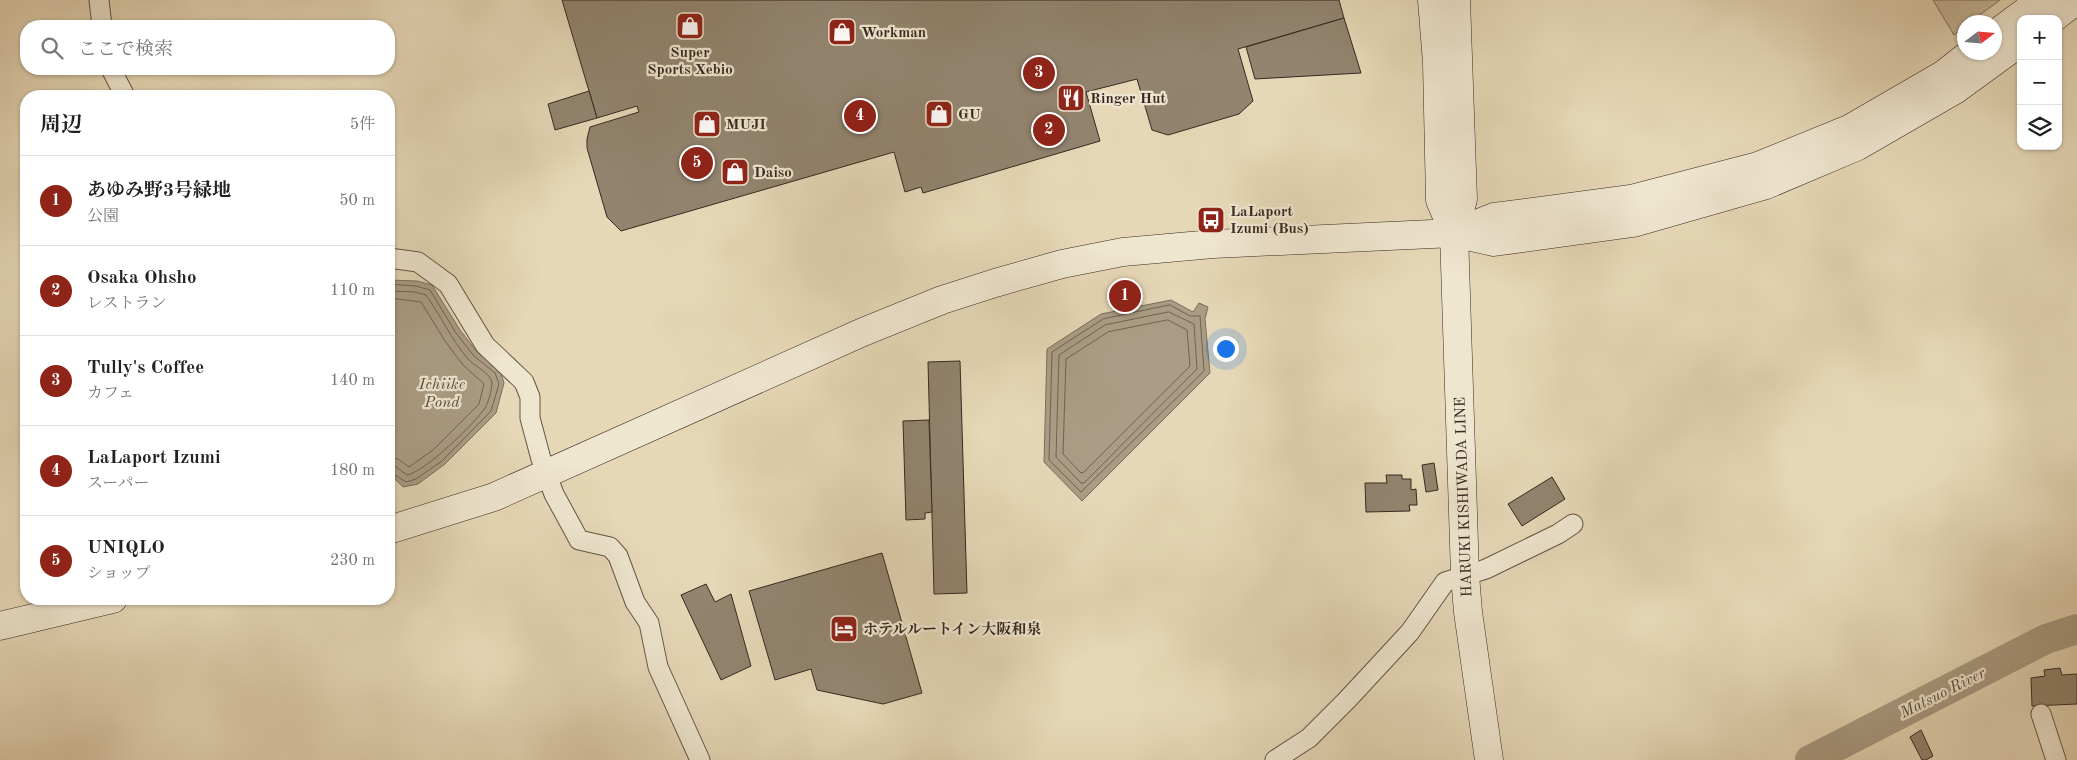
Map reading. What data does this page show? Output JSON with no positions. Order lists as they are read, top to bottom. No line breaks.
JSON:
{"streets":{"street":["HARUKI KISHIWADA LINE"]},"water":["Ichiike Pond","Matsuo River"],"places":{"shop":["Super Sports Xebio","Workman","GU","MUJI","Daiso"],"restaurant":["Ringer Hut"],"bus stop":["LaLaport Izumi (Bus)"],"hotel":["ホテルルートイン大阪和泉"]},"north":"right","page":{"map_buttons":["+","−"],"search":"ここで検索","pins":["3","4","2","5","1"],"heading":["周辺","5件"],"list":[{"mark":"1","name":"あゆみ野3号緑地","note":"公園","value":"50 m"},{"mark":"2","name":"Osaka Ohsho","note":"レストラン","value":"110 m"},{"mark":"3","name":"Tully's Coffee","note":"カフェ","value":"140 m"},{"mark":"4","name":"LaLaport Izumi","note":"スーパー","value":"180 m"},{"mark":"5","name":"UNIQLO","note":"ショップ","value":"230 m"}]}}
